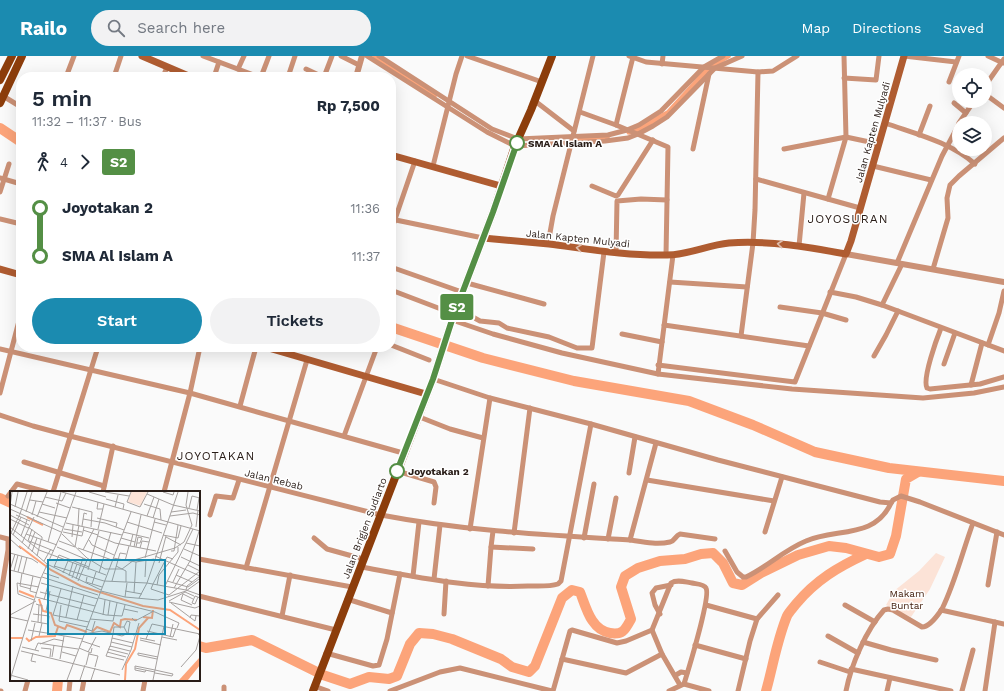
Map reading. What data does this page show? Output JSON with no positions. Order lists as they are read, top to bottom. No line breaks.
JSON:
{"streets":{"main road":["Jalan Kapten Mulyadi","Jalan Brigjen Sudiarto"],"street":["Jalan Rebab"]},"crossings":[["Jalan Kapten Mulyadi","Jalan Brigjen Sudiarto"],["Jalan Rebab","Jalan Brigjen Sudiarto"]],"districts":["JOYOSURAN","JOYOTAKAN"],"parks":["Makam Buntar"],"places":["SMA Al Islam A","Joyotakan 2"],"lines":["bus line S2"],"page":{"header":"Railo","search":"Search here","nav":["Map","Directions","Saved"],"on_map":"S2","heading":["5 min","11:32 – 11:37 · Bus","Rp 7,500"],"legs":["4","S2"],"list":[{"name":"Joyotakan 2","value":"11:36"},{"name":"SMA Al Islam A","value":"11:37"}],"buttons":["Start","Tickets"]}}
